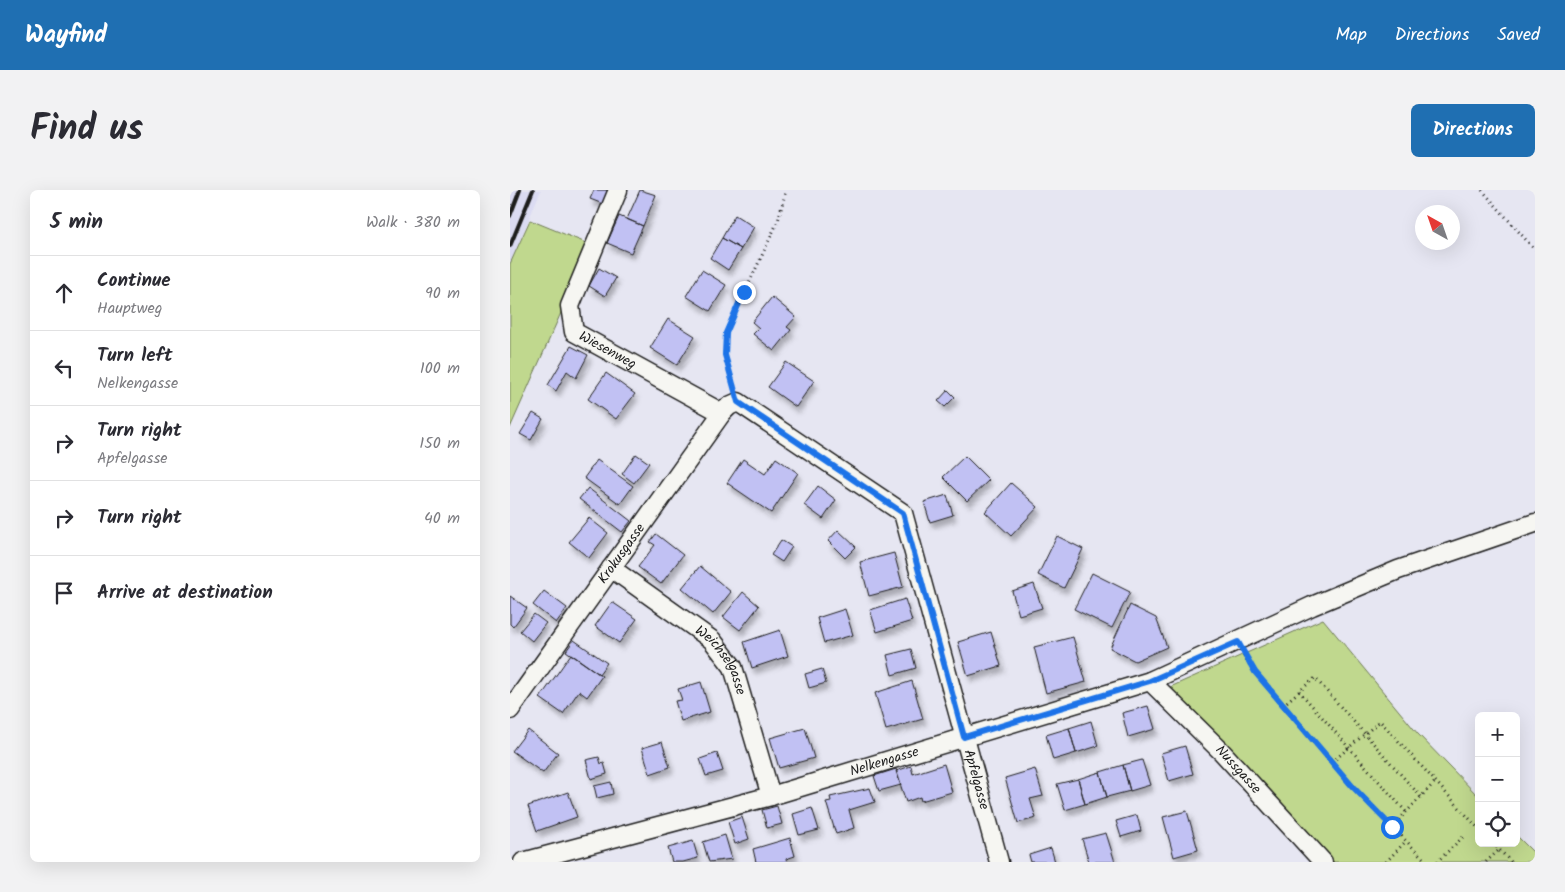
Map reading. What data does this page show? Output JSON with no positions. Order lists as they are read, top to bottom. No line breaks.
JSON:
{"streets":{"street":["Wiesenweg","Krokusgasse","Weichselgasse","Nelkengasse","Nussgasse","Apfelgasse"]},"crossings":[["Wiesenweg","Krokusgasse"],["Krokusgasse","Weichselgasse"],["Krokusgasse","Apfelgasse"],["Weichselgasse","Nelkengasse"],["Nelkengasse","Nussgasse"],["Nelkengasse","Apfelgasse"]],"north":"top left","page":{"header":"Wayfind","nav":["Map","Directions","Saved"],"title":"Find us","buttons":"Directions","heading":["5 min","Walk · 380 m"],"list":[["Continue","Hauptweg","90 m"],["Turn left","Nelkengasse","100 m"],["Turn right","Apfelgasse","150 m"],["Turn right","40 m"],"Arrive at destination"],"map_buttons":["+","−"]}}
